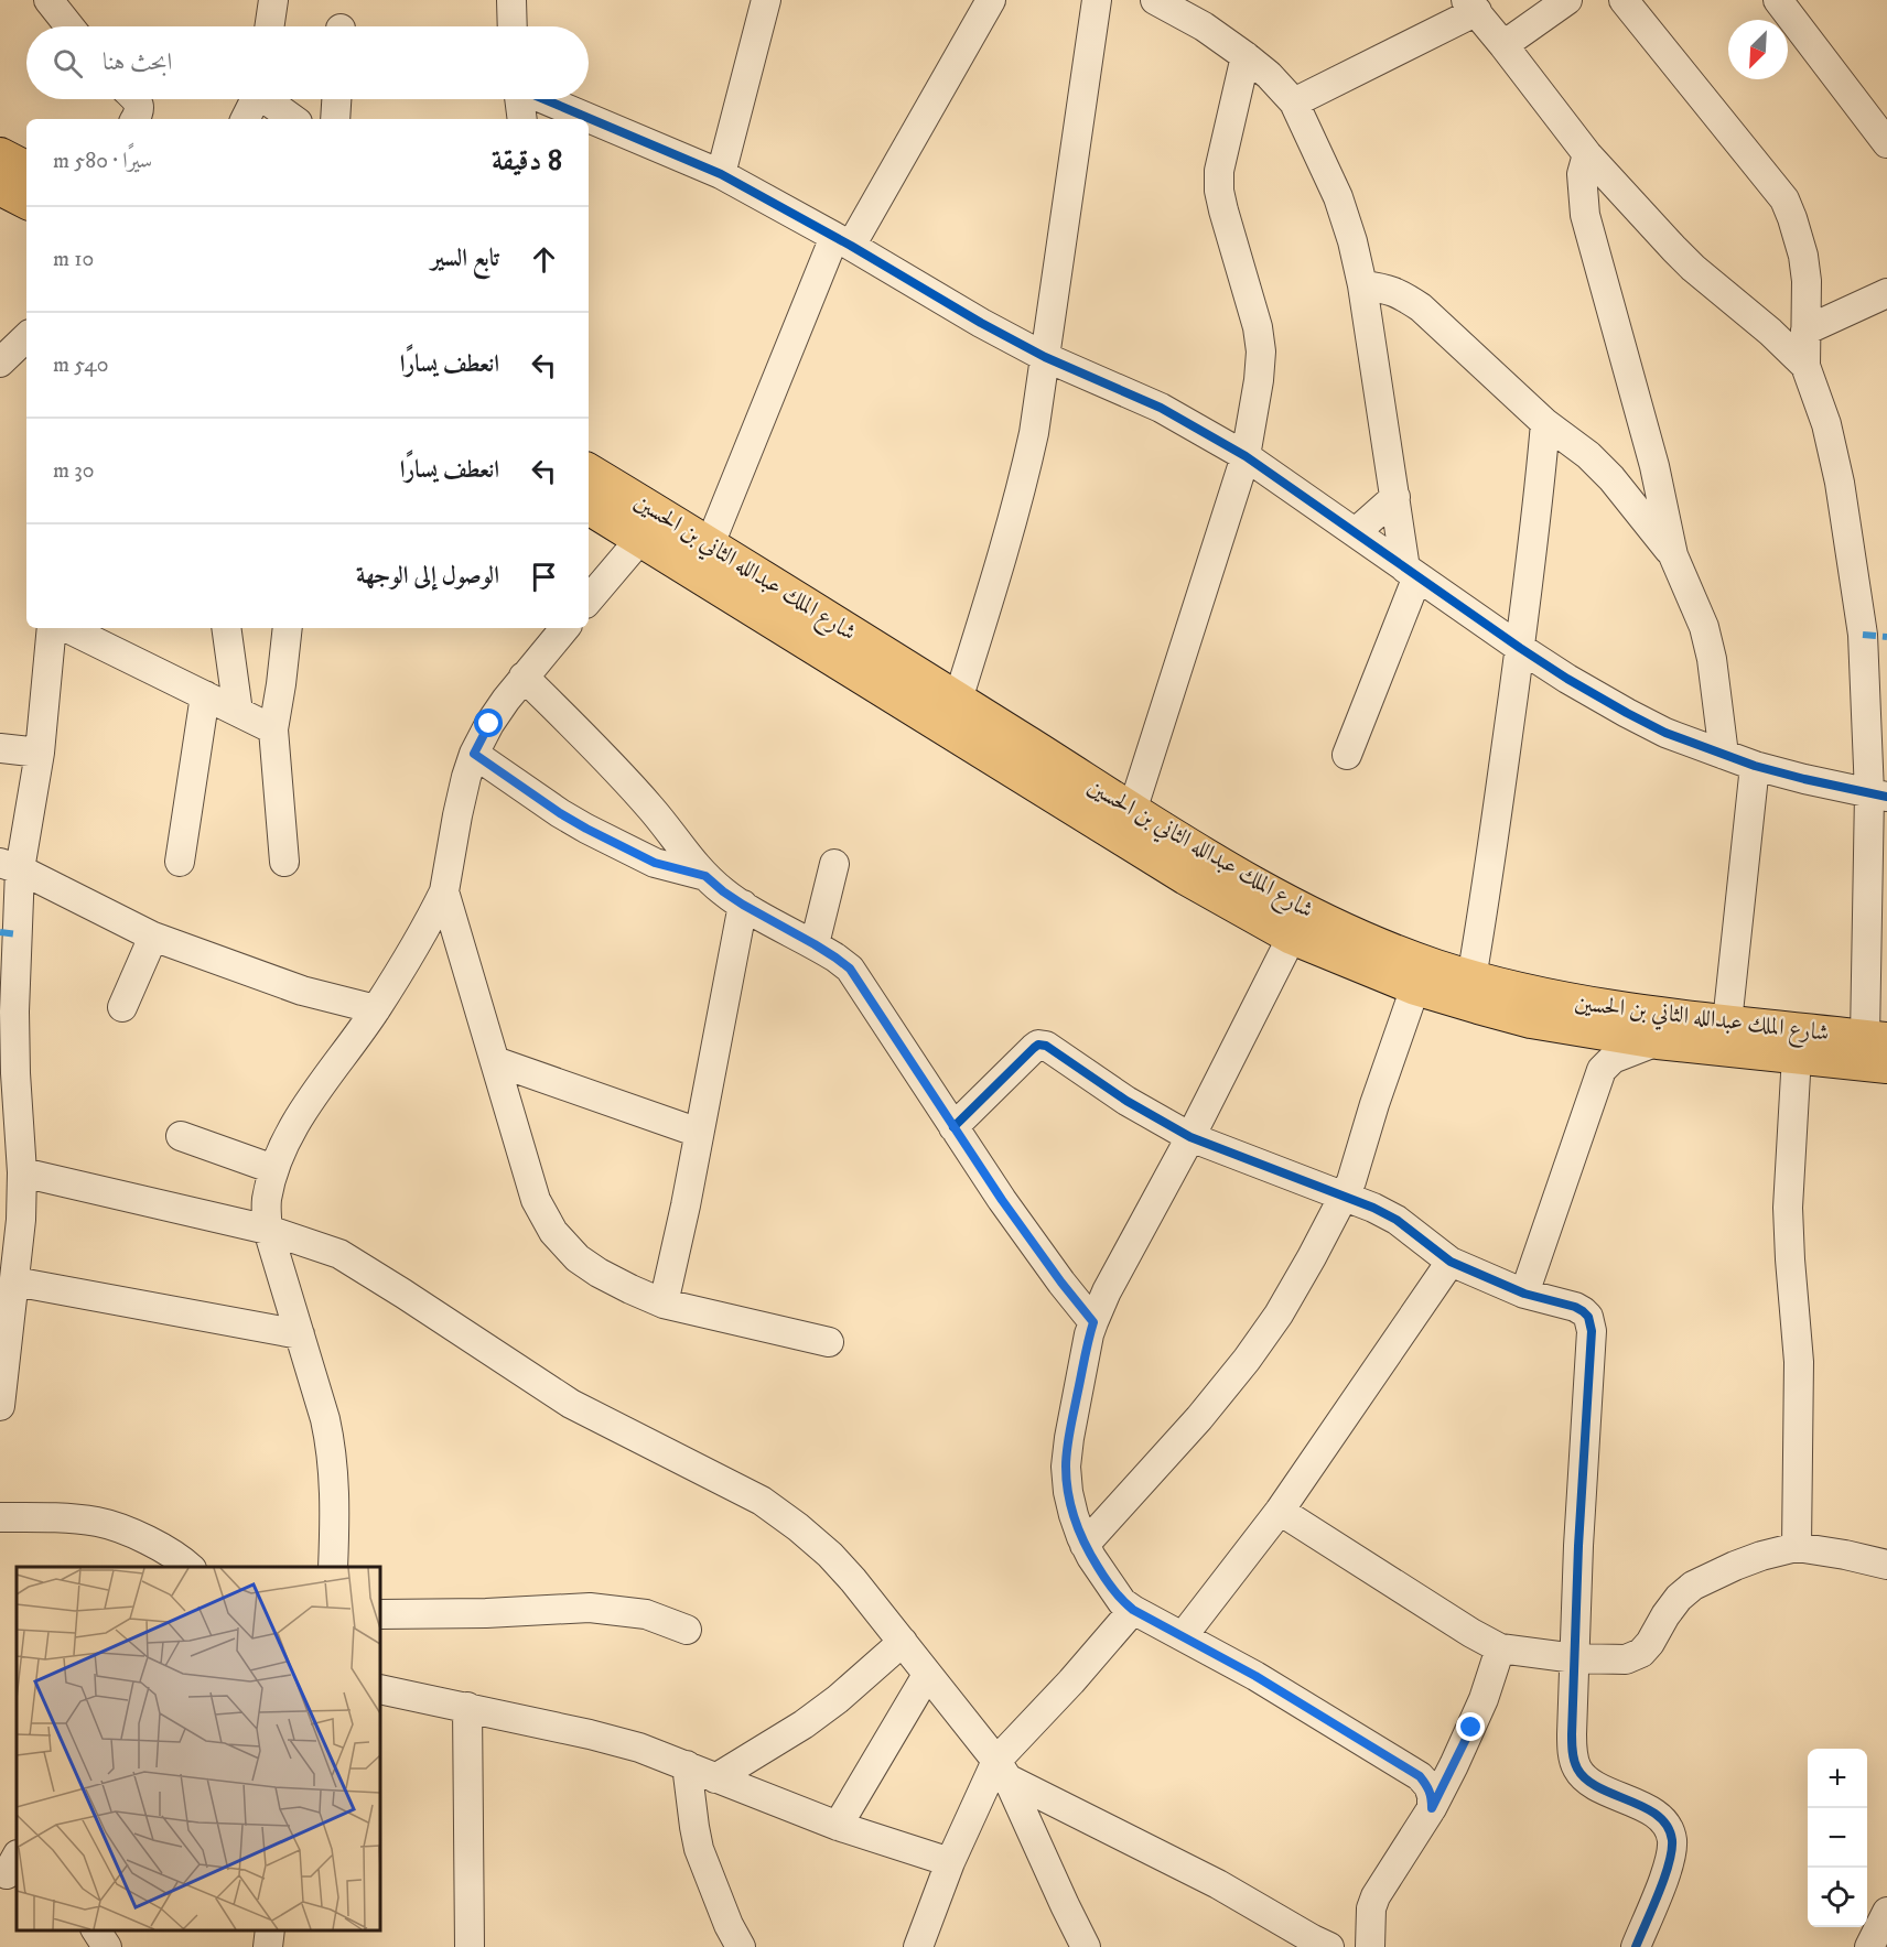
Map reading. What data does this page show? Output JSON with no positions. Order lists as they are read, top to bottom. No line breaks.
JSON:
{"streets":{"main road":["شارع الملك عبدالله الثاني بن الحسين"]},"north":"bottom left","page":{"search":"ابحث هنا","heading":["8 دقيقة","سيرًا · 580 m"],"list":[["تابع السير","10 m"],["انعطف يسارًا","540 m"],["انعطف يسارًا","30 m"],"الوصول إلى الوجهة"],"map_buttons":["+","−"]}}
